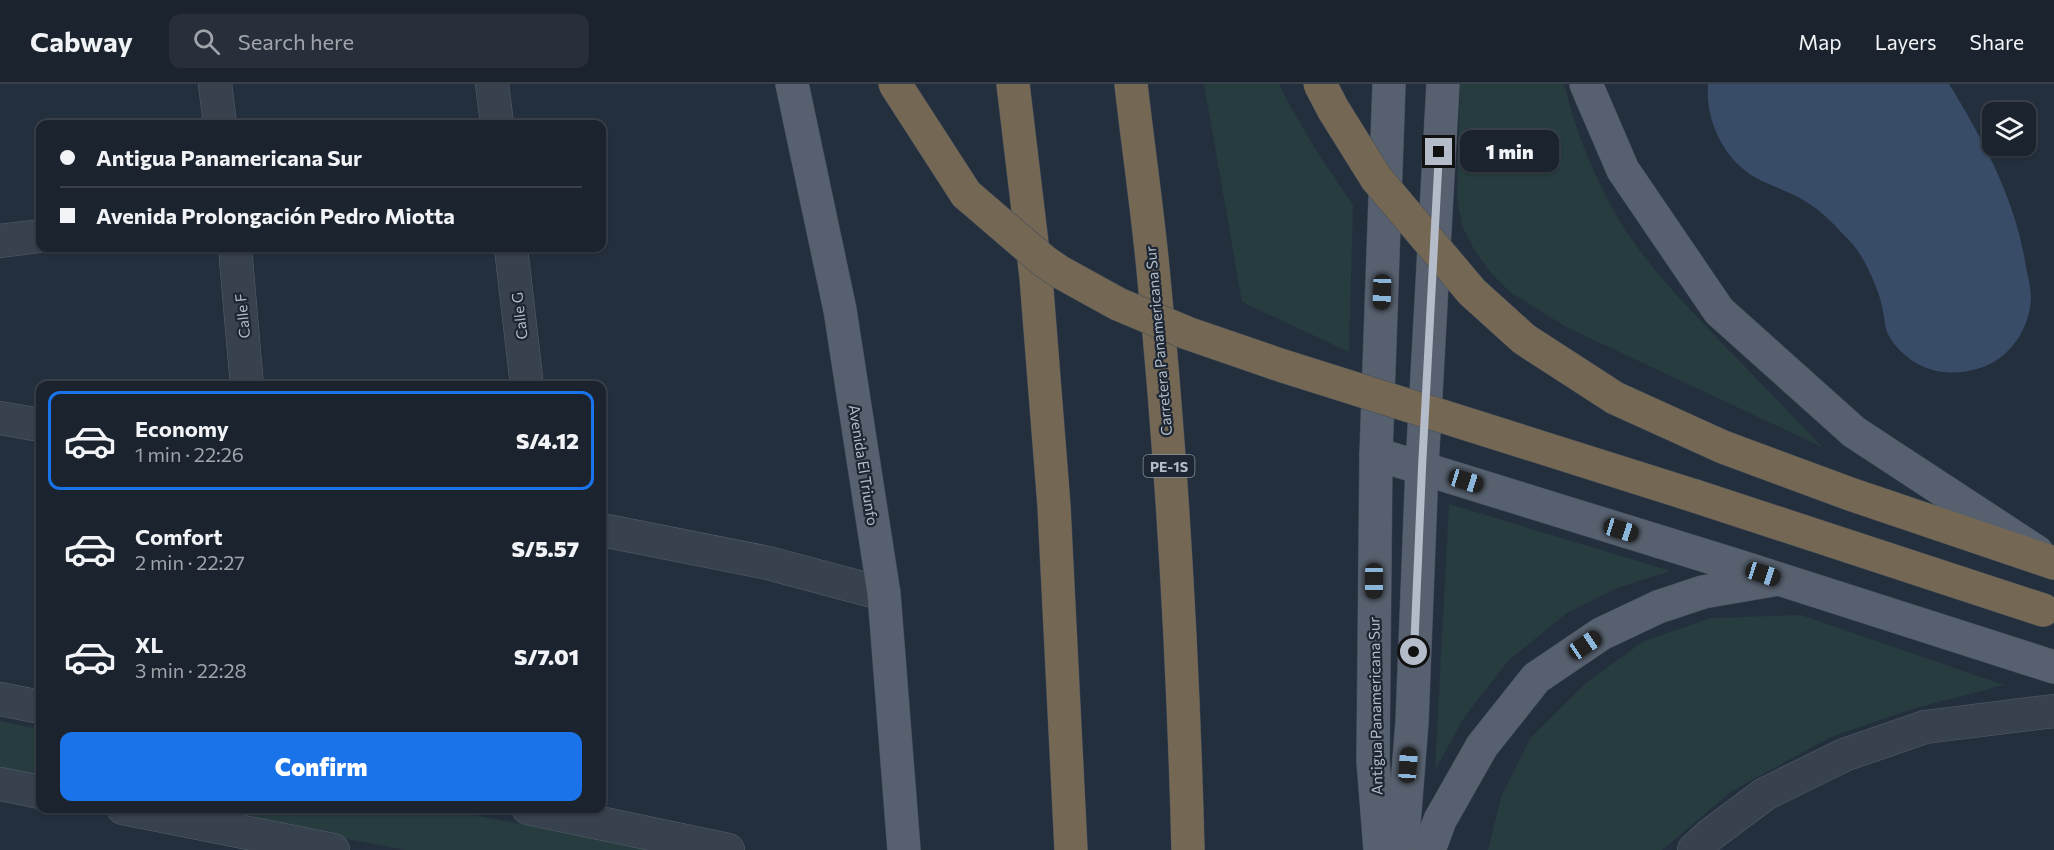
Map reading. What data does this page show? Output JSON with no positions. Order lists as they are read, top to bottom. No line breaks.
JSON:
{"streets":{"highway":["Carretera Panamericana Sur","PE-1S"],"main road":["Avenida El Triunfo","Antigua Panamericana Sur"],"street":["Calle F","Calle G"]},"page":{"header":"Cabway","search":"Search here","nav":["Map","Layers","Share"],"banner":["Antigua Panamericana Sur","Avenida Prolongación Pedro Miotta"],"bubble":"1 min","list":[{"name":"Economy","note":"1 min · 22:26","value":"S/4.12"},{"name":"Comfort","note":"2 min · 22:27","value":"S/5.57"},{"name":"XL","note":"3 min · 22:28","value":"S/7.01"}],"buttons":"Confirm"}}
